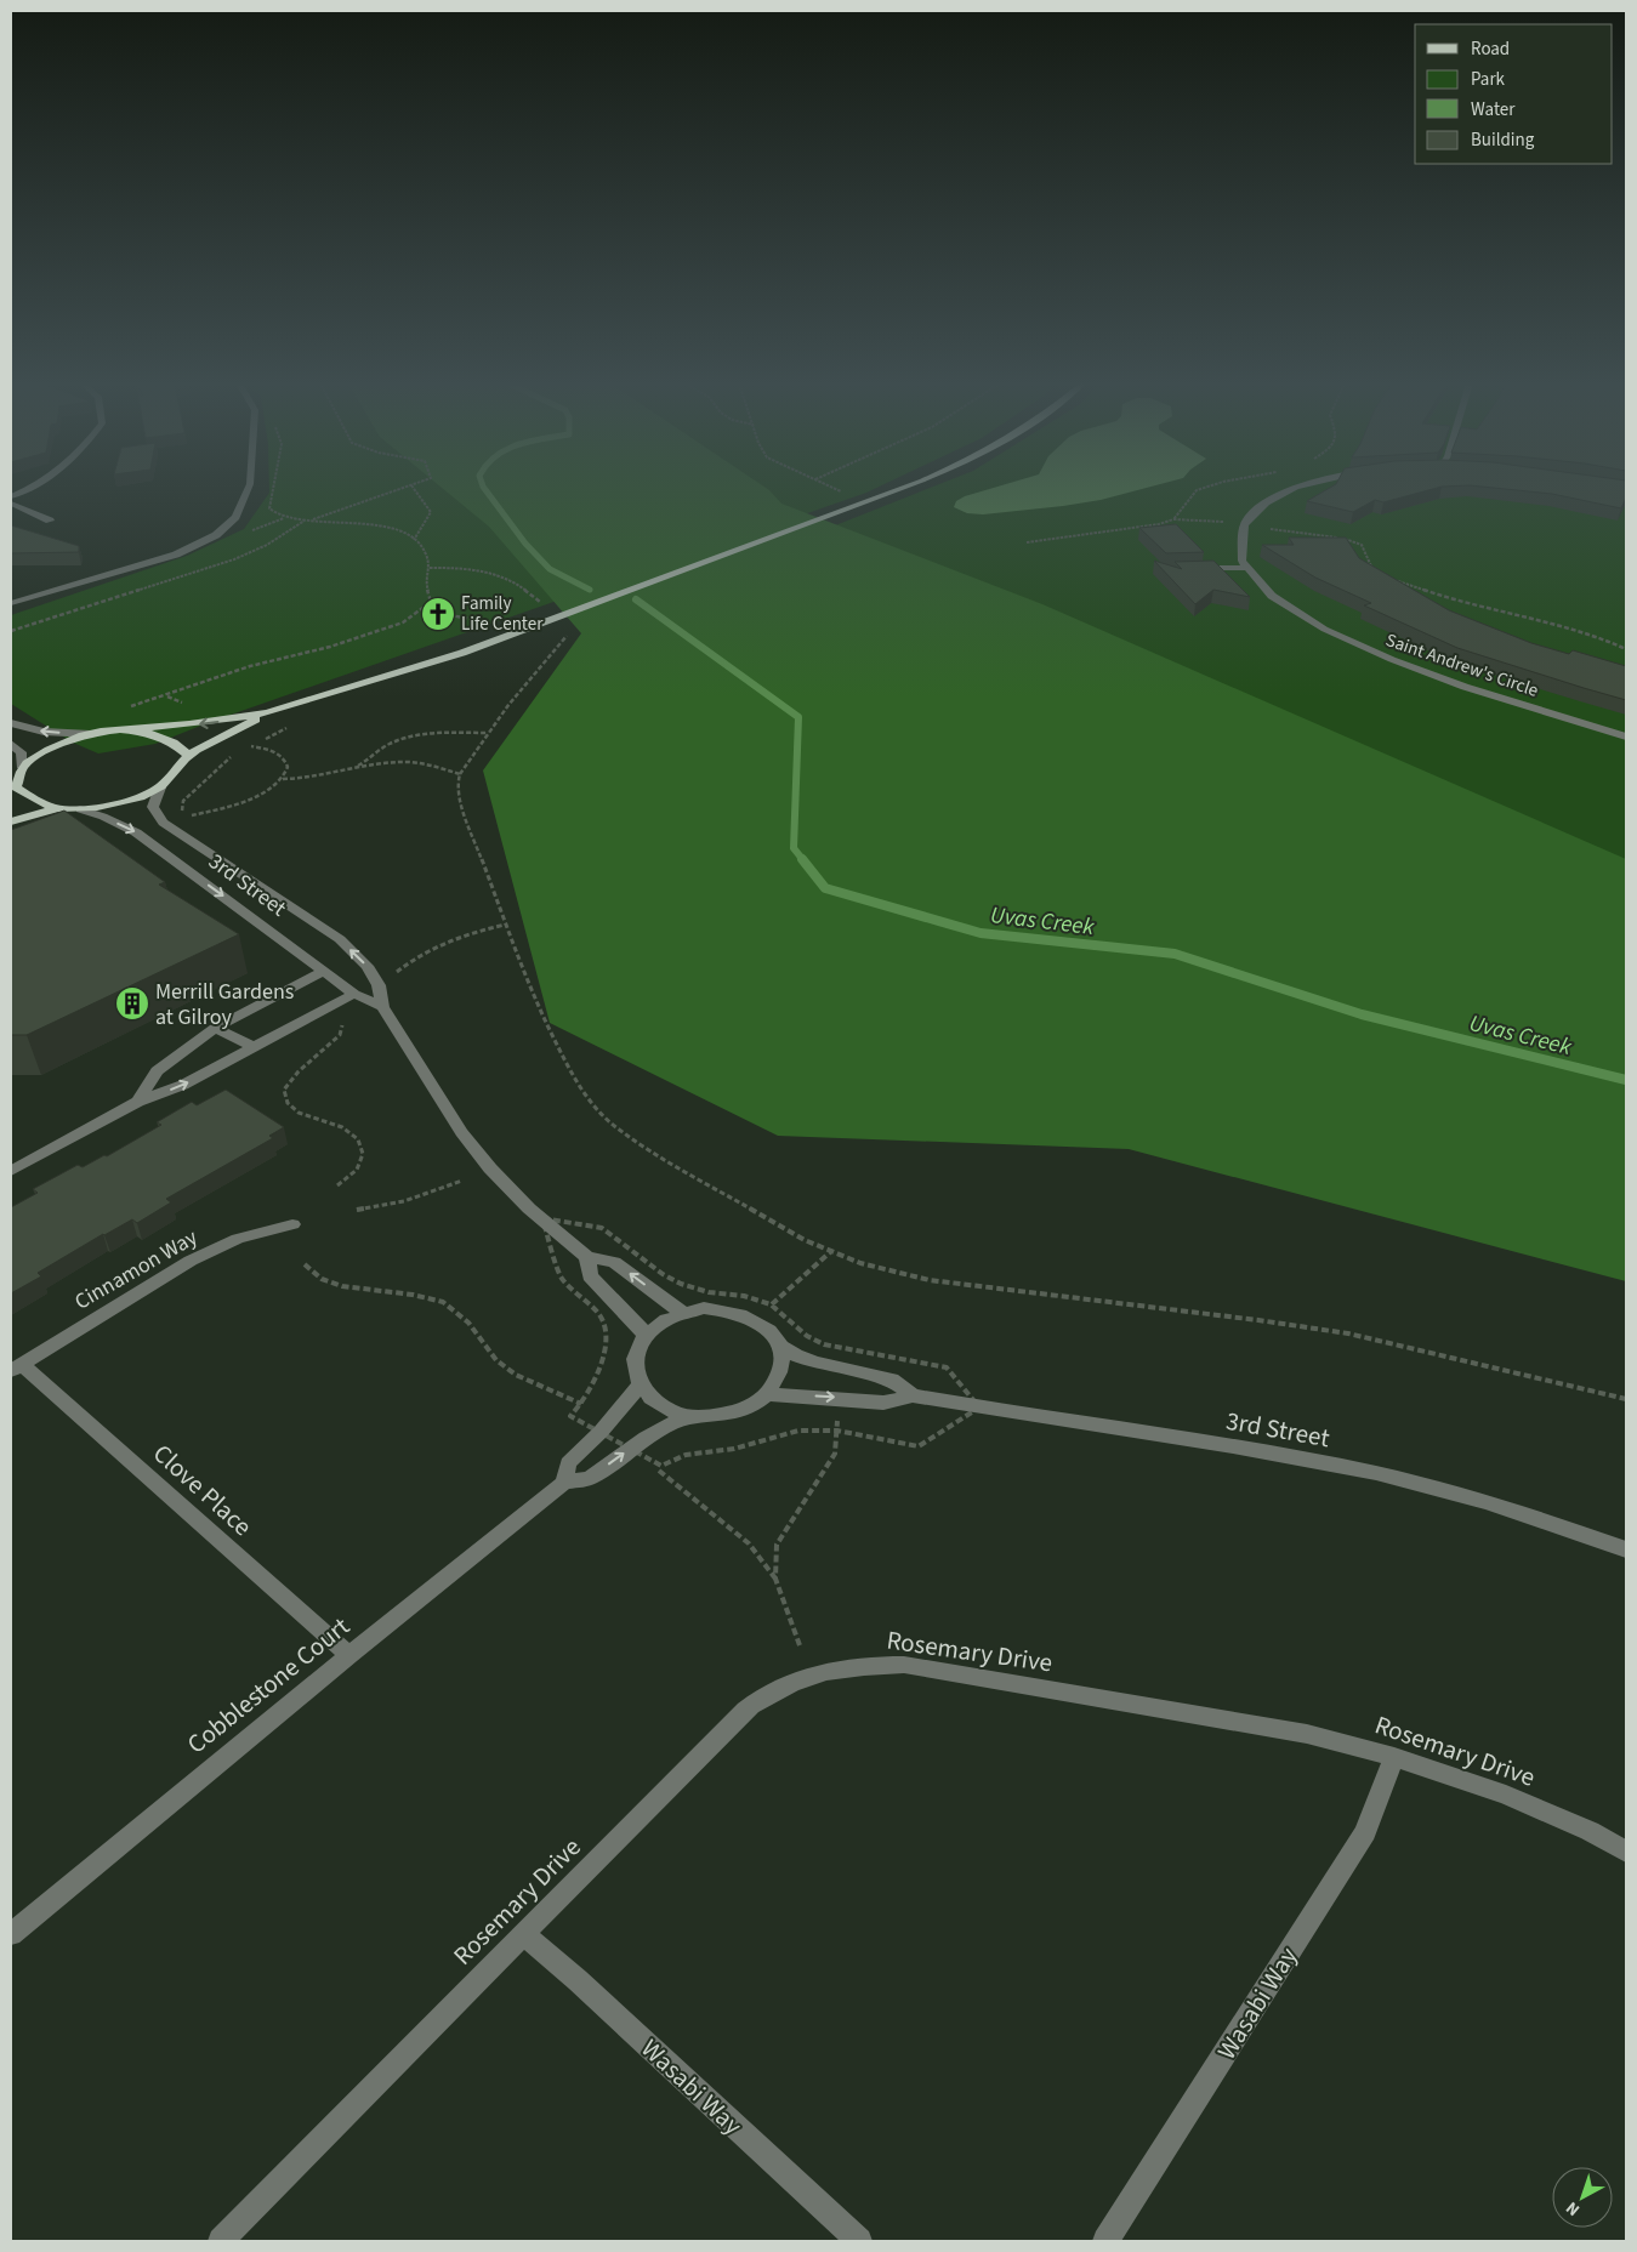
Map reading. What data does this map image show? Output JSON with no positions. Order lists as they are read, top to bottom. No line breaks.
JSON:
{"streets":{"street":["Saint Andrew's Circle","3rd Street","Cinnamon Way","Clove Place","Rosemary Drive","Cobblestone Court","Wasabi Way"]},"crossings":[["3rd Street","Cobblestone Court"],["Cinnamon Way","Clove Place"],["Clove Place","Cobblestone Court"],["Rosemary Drive","Wasabi Way"]],"water":["Uvas Creek"],"places":{"church":["Family Life Center"],"building":["Merrill Gardens at Gilroy"]},"legend":["Road","Park","Water","Building"],"north":"bottom left"}
